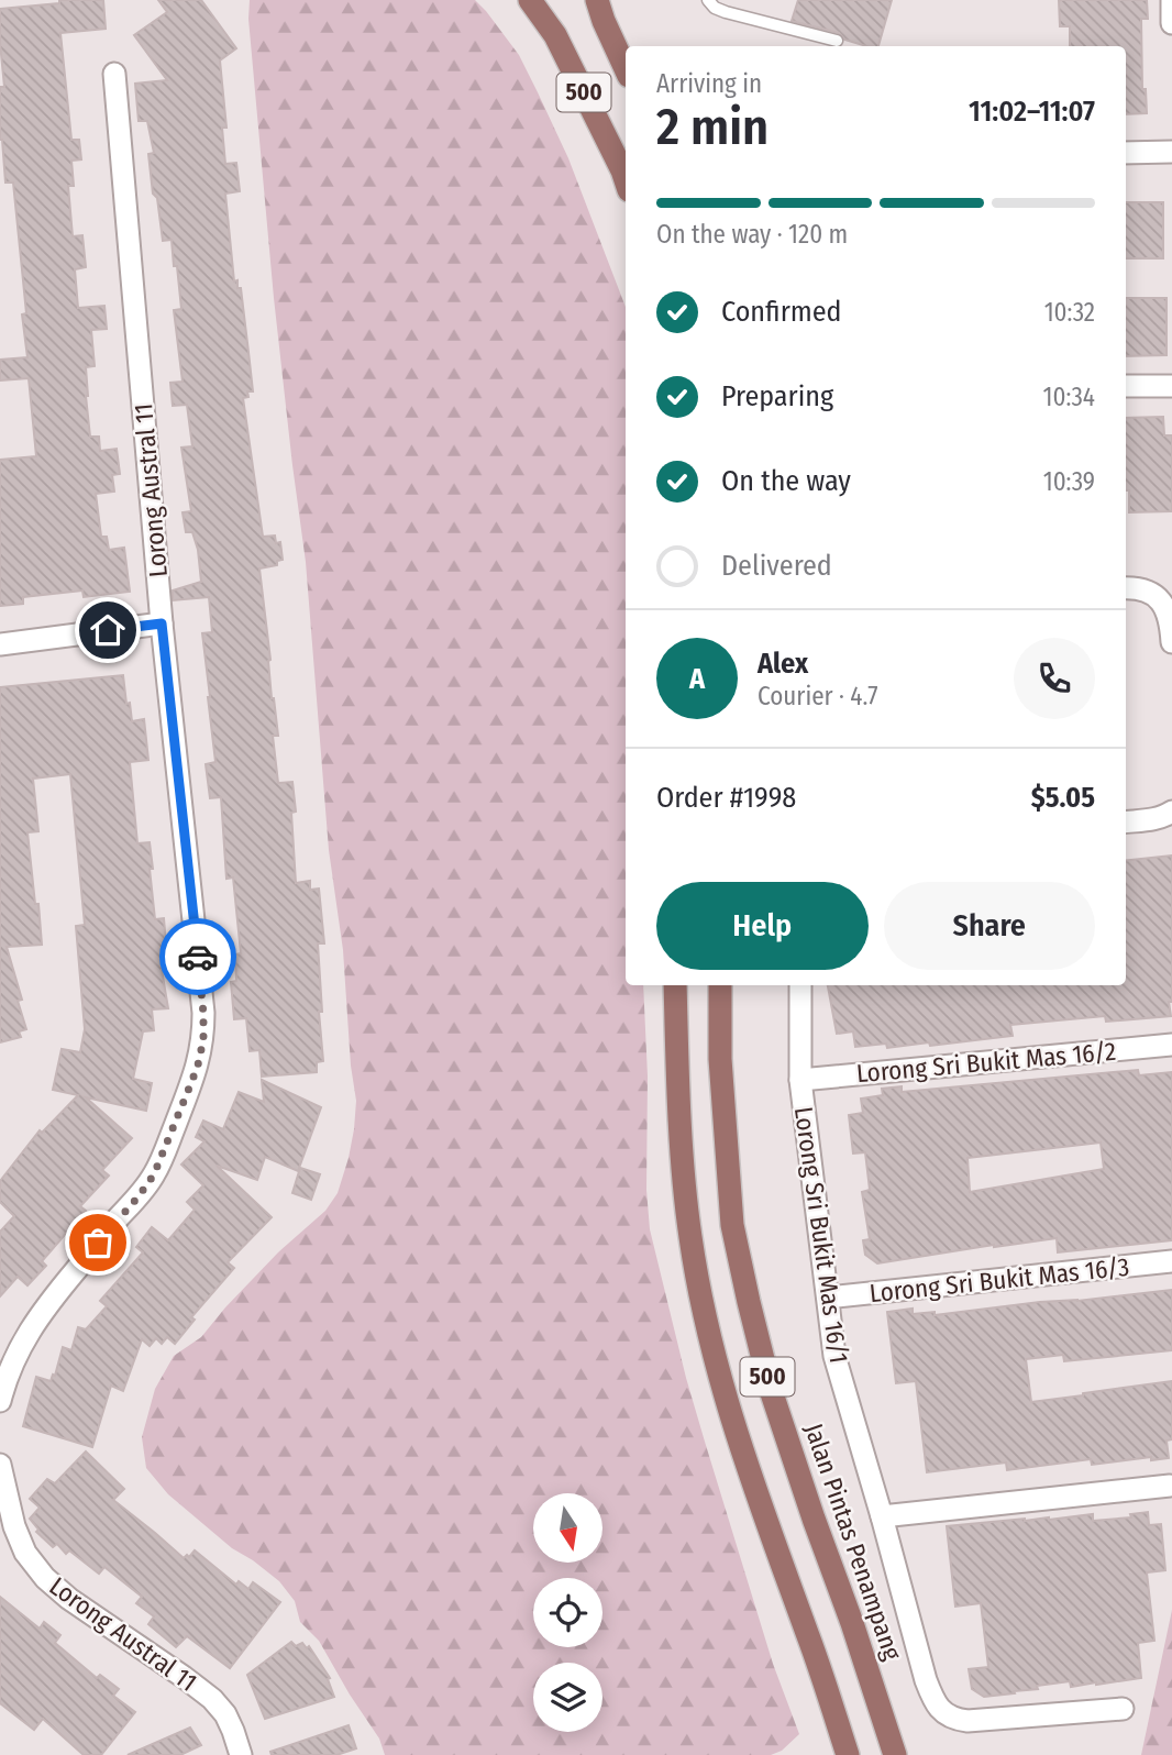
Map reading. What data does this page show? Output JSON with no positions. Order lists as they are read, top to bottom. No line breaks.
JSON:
{"streets":{"main road":["500","Jalan Pintas Penampang"],"street":["Lorong Austral 11","Lorong Sri Bukit Mas 16/2","Lorong Sri Bukit Mas 16/1","Lorong Sri Bukit Mas 16/3"]},"crossings":[["Lorong Sri Bukit Mas 16/2","Lorong Sri Bukit Mas 16/1"],["Lorong Sri Bukit Mas 16/1","Lorong Sri Bukit Mas 16/3"]],"north":"bottom","page":{"heading":["2 min","Arriving in","11:02–11:07"],"panel":["Alex","Courier · 4.7","Order #1998","$5.05"],"bar":"On the way · 120 m","list":[["Confirmed","10:32"],["Preparing","10:34"],["On the way","10:39"],"Delivered"],"round":"A","buttons":["Help","Share"]}}
